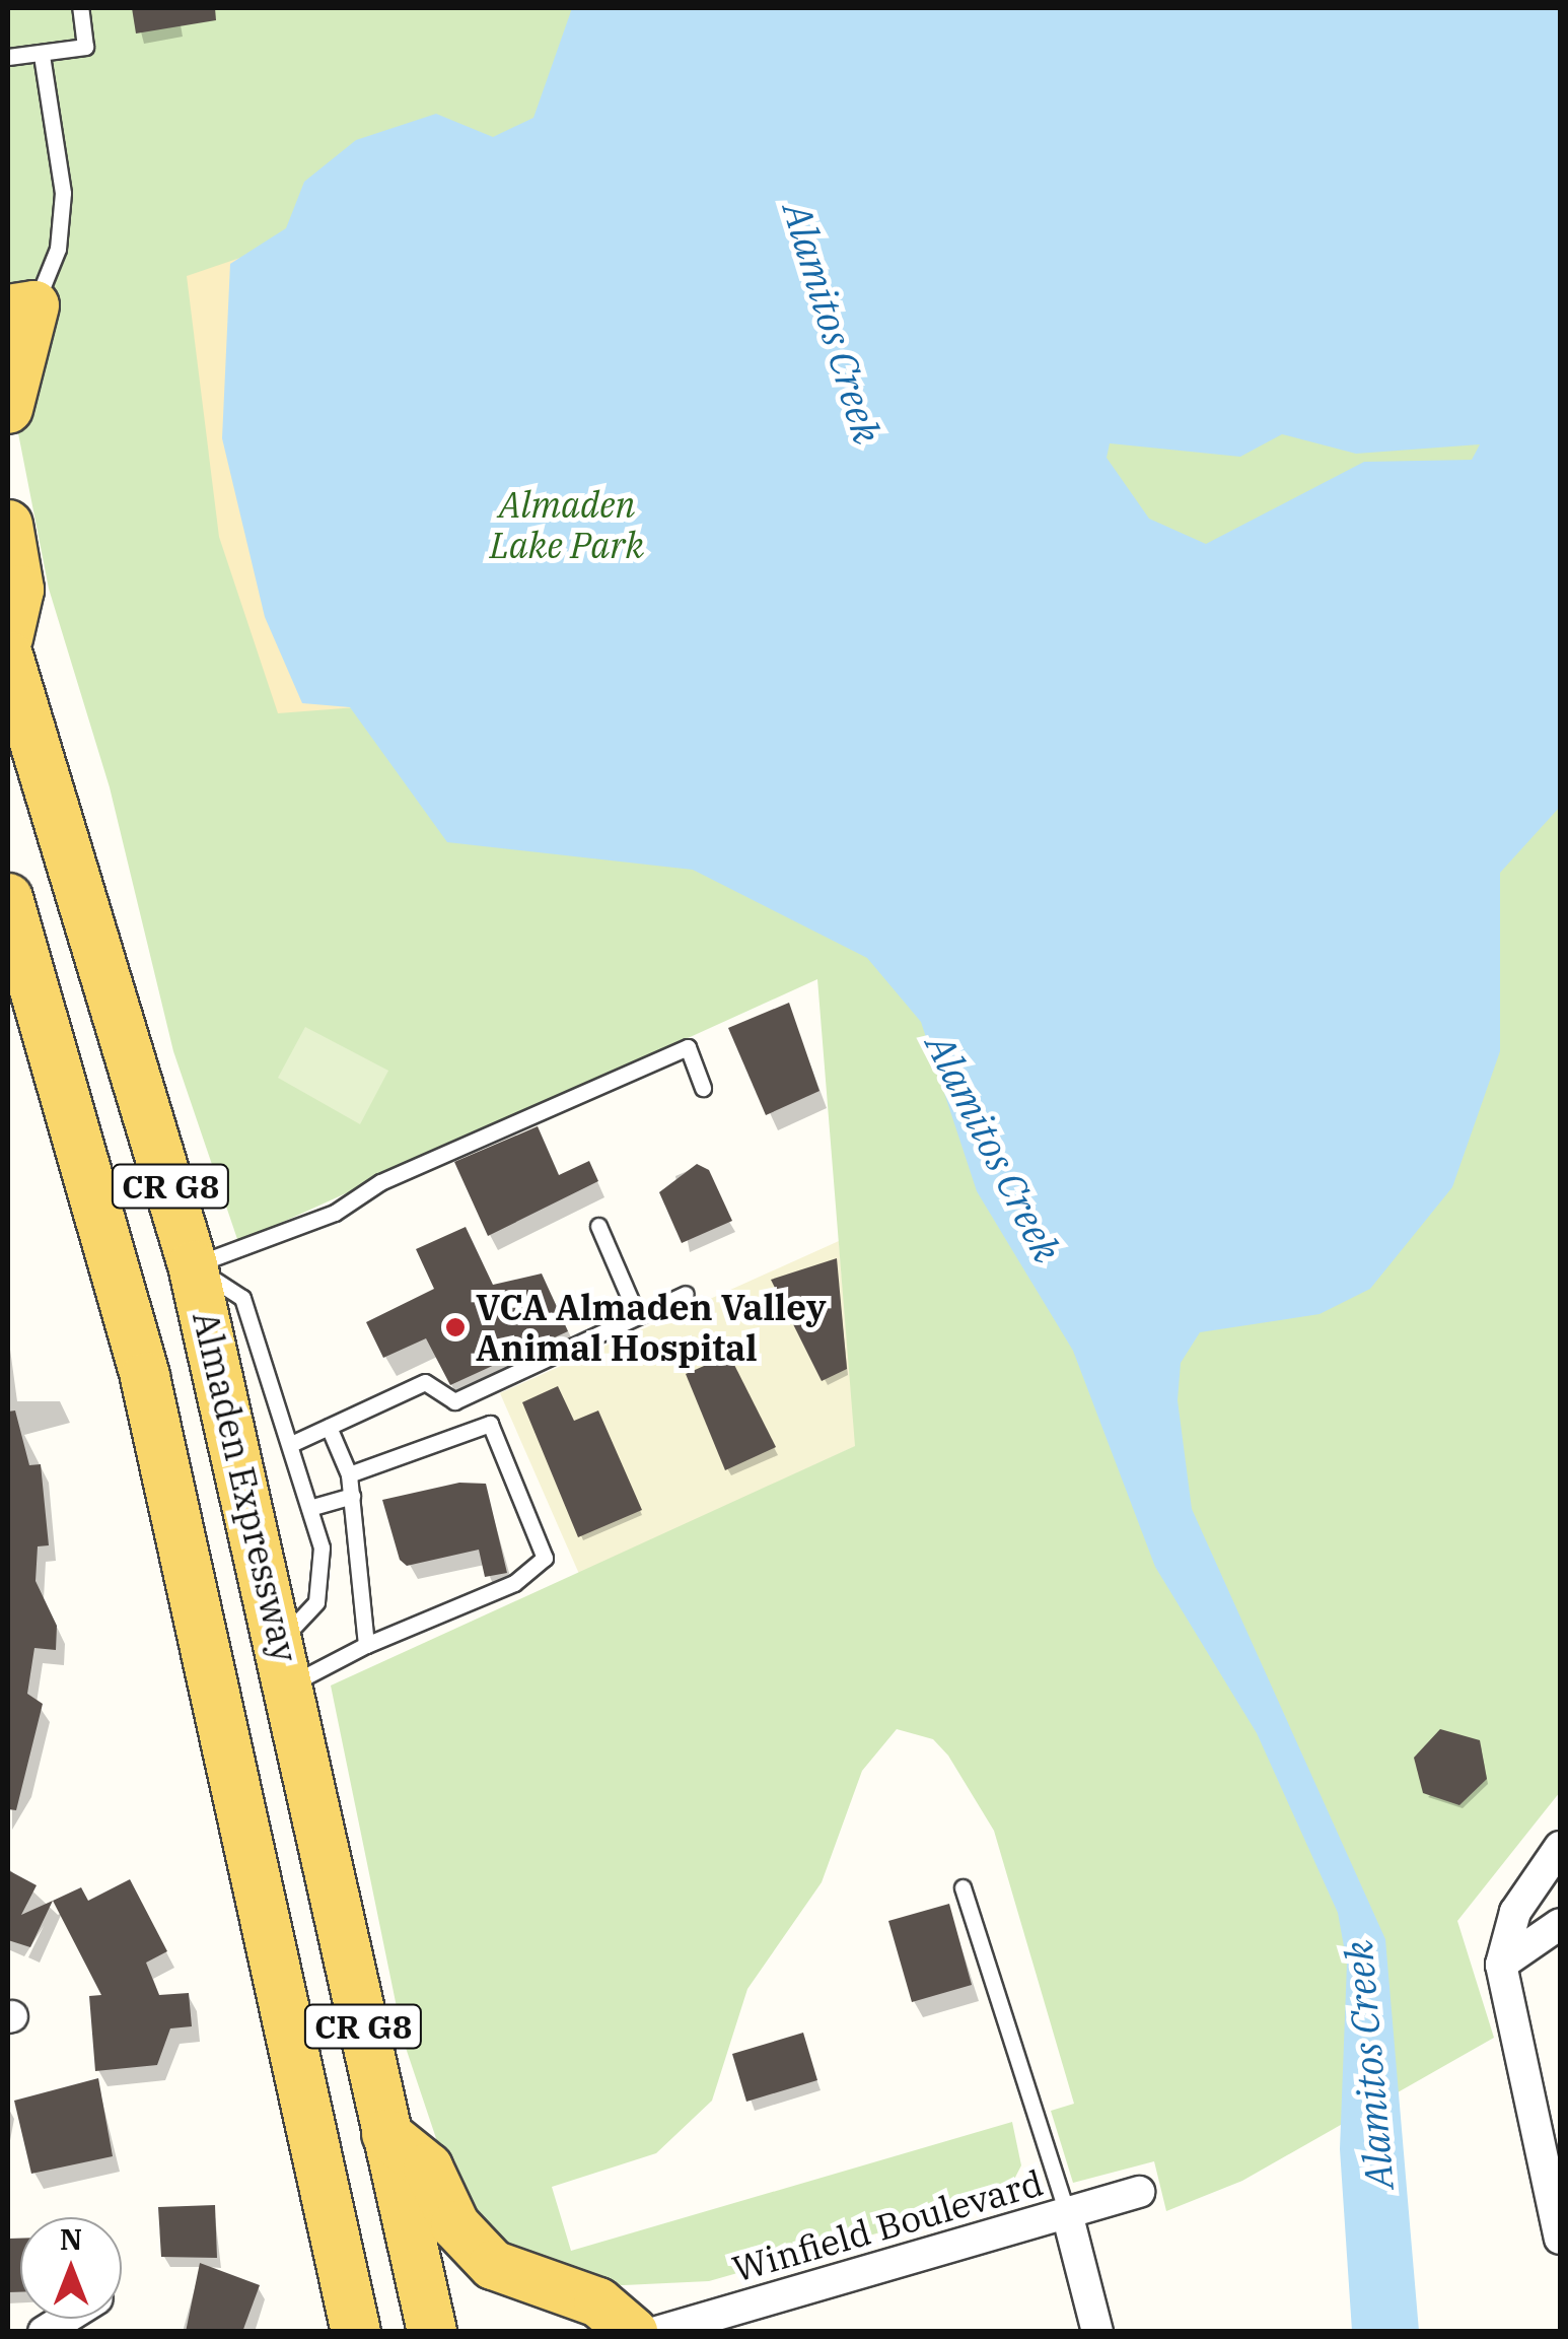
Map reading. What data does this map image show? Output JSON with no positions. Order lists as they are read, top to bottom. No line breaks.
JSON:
{"streets":{"main road":["CR G8","Almaden Expressway"],"street":["Winfield Boulevard"]},"water":["Alamitos Creek"],"parks":["Almaden Lake Park"],"places":["VCA Almaden Valley Animal Hospital"],"north":"top"}
